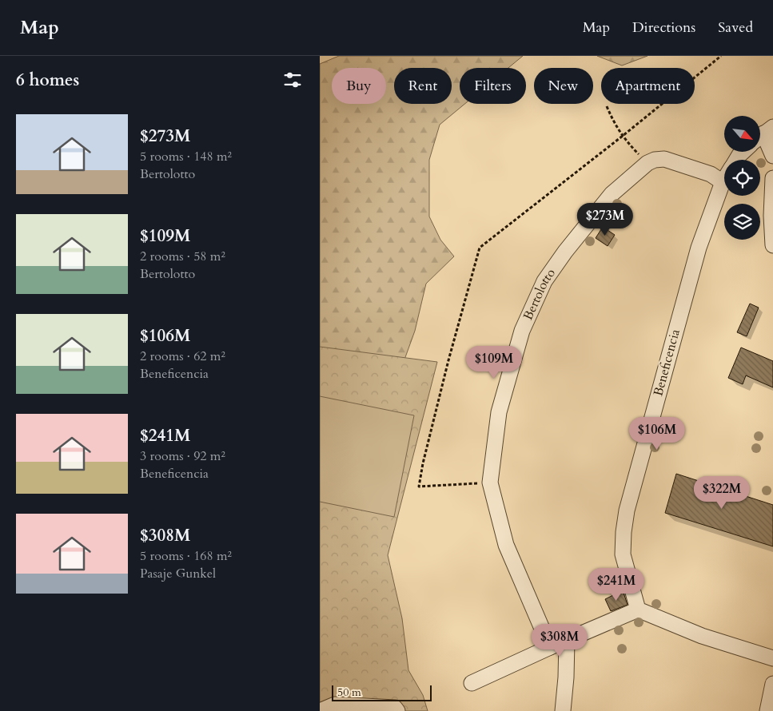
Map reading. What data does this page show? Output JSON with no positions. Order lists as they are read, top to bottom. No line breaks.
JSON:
{"streets":{"street":["Bertolotto","Beneficencia"]},"scale_bar":"50 m","north":"bottom right","page":{"header":"Map","nav":["Map","Directions","Saved"],"heading":"6 homes","chip":["Buy","Rent","Filters","New","Apartment"],"list":[{"name":"$273M","note":"5 rooms · 148 m² · Bertolotto"},{"name":"$109M","note":"2 rooms · 58 m² · Bertolotto"},{"name":"$106M","note":"2 rooms · 62 m² · Beneficencia"},{"name":"$241M","note":"3 rooms · 92 m² · Beneficencia"},{"name":"$308M","note":"5 rooms · 168 m² · Pasaje Gunkel"}],"price":["$273M","$109M","$106M","$322M","$241M","$308M"],"scale":"50 m"}}
